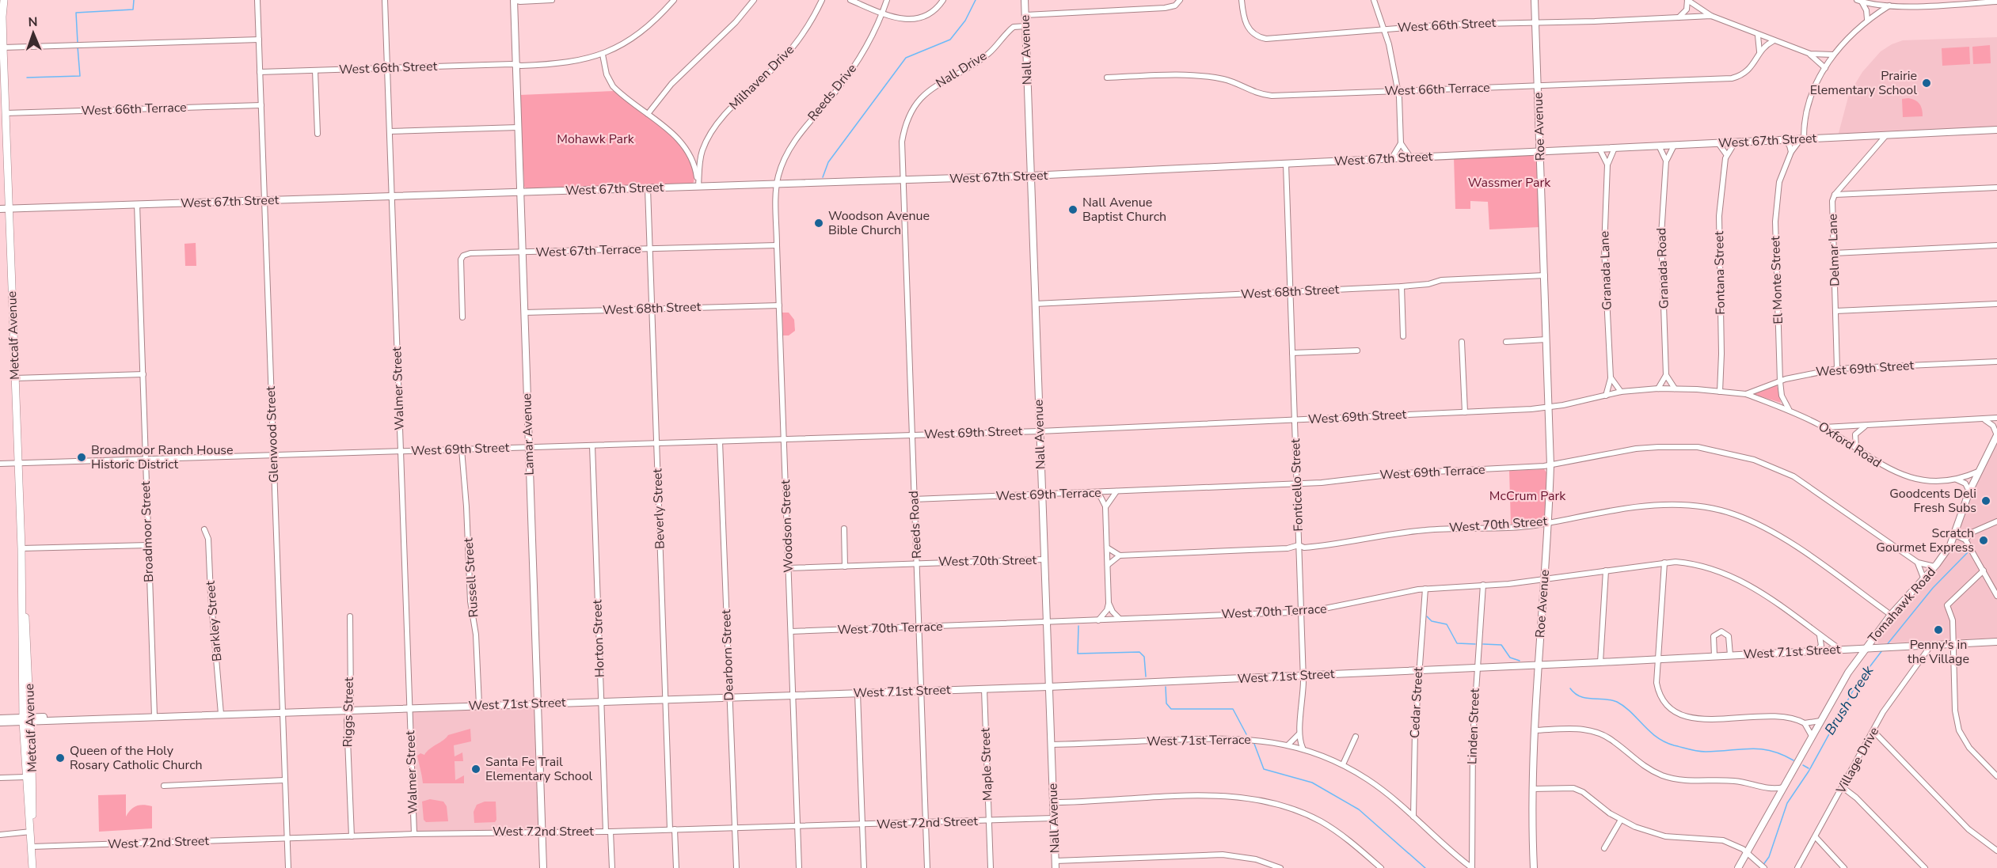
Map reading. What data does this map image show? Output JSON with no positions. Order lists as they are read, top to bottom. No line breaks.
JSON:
{"streets":{"main road":["Metcalf Avenue"],"street":["West 66th Street","Nall Avenue","Nall Drive","Milhaven Drive","West 66th Terrace","Reeds Drive","Roe Avenue","West 67th Street","Delmar Lane","West 67th Terrace","Granada Road","Granada Lane","Fontana Street","El Monte Street","West 68th Street","West 69th Street","Walmer Street","Glenwood Street","Lamar Avenue","Oxford Road","West 69th Terrace","Fonticello Street","Beverly Street","Reeds Road","West 70th Street","Woodson Street","Broadmoor Street","Russell Street","Tomahawk Road","West 70th Terrace","Barkley Street","Horton Street","West 71st Street","Dearborn Street","Cedar Street","Riggs Street","Linden Street","West 71st Terrace","Village Drive","Maple Street","West 72nd Street"]},"crossings":[["West 66th Street","West 66th Terrace"],["West 66th Street","Roe Avenue"],["West 66th Street","Walmer Street"],["West 66th Street","Glenwood Street"],["West 66th Street","Lamar Avenue"],["Nall Avenue","Nall Drive"],["Nall Avenue","West 67th Street"],["Nall Avenue","West 68th Street"],["Nall Avenue","West 69th Street"],["Nall Avenue","West 69th Terrace"],["Nall Avenue","West 70th Street"],["Nall Avenue","West 70th Terrace"],["Nall Avenue","West 71st Street"],["Nall Avenue","West 71st Terrace"],["Nall Avenue","West 72nd Street"],["Nall Drive","West 67th Street"],["Nall Drive","Reeds Road"],["Milhaven Drive","West 67th Street"],["West 66th Terrace","Roe Avenue"],["West 66th Terrace","Metcalf Avenue"],["West 66th Terrace","Glenwood Street"],["Reeds Drive","West 67th Street"],["Reeds Drive","Woodson Street"],["Roe Avenue","West 67th Street"],["Roe Avenue","West 68th Street"],["Roe Avenue","West 69th Street"],["Roe Avenue","West 69th Terrace"],["Roe Avenue","West 70th Street"],["Roe Avenue","West 70th Terrace"],["Roe Avenue","West 71st Street"],["West 67th Street","Delmar Lane"],["West 67th Street","Granada Road"],["West 67th Street","Granada Lane"],["West 67th Street","Fontana Street"],["West 67th Street","El Monte Street"],["West 67th Street","Metcalf Avenue"],["West 67th Street","Walmer Street"],["West 67th Street","Glenwood Street"],["West 67th Street","Lamar Avenue"],["West 67th Street","Fonticello Street"],["West 67th Street","Beverly Street"],["West 67th Street","Reeds Road"],["West 67th Street","Woodson Street"],["West 67th Street","Broadmoor Street"],["Delmar Lane","West 69th Street"],["West 67th Terrace","Lamar Avenue"],["West 67th Terrace","Beverly Street"],["West 67th Terrace","Woodson Street"],["Granada Lane","West 69th Street"],["Fontana Street","West 69th Street"],["El Monte Street","West 69th Street"],["El Monte Street","Oxford Road"],["West 68th Street","Lamar Avenue"],["West 68th Street","Fonticello Street"],["West 68th Street","Beverly Street"],["West 68th Street","Woodson Street"],["Metcalf Avenue","West 69th Street"],["Metcalf Avenue","West 71st Street"],["Metcalf Avenue","West 72nd Street"],["West 69th Street","Walmer Street"],["West 69th Street","Glenwood Street"],["West 69th Street","Lamar Avenue"],["West 69th Street","Oxford Road"],["West 69th Street","Fonticello Street"],["West 69th Street","Beverly Street"],["West 69th Street","Reeds Road"],["West 69th Street","Woodson Street"],["West 69th Street","Broadmoor Street"],["West 69th Street","Russell Street"],["West 69th Street","Horton Street"],["West 69th Street","Dearborn Street"],["Walmer Street","West 71st Street"],["Walmer Street","West 72nd Street"],["Glenwood Street","West 71st Street"],["Glenwood Street","West 72nd Street"],["Lamar Avenue","West 71st Street"],["Lamar Avenue","West 72nd Street"],["Oxford Road","Tomahawk Road"],["West 69th Terrace","Fonticello Street"],["West 69th Terrace","Reeds Road"],["West 69th Terrace","Tomahawk Road"],["Fonticello Street","West 70th Street"],["Fonticello Street","West 70th Terrace"],["Fonticello Street","West 71st Street"],["Fonticello Street","West 71st Terrace"],["Beverly Street","West 71st Street"],["Beverly Street","West 72nd Street"],["Reeds Road","West 70th Street"],["Reeds Road","West 70th Terrace"],["Reeds Road","West 71st Street"],["Reeds Road","West 72nd Street"],["West 70th Street","Woodson Street"],["West 70th Street","Tomahawk Road"],["Woodson Street","West 70th Terrace"],["Woodson Street","West 71st Street"],["Woodson Street","West 72nd Street"],["Broadmoor Street","West 71st Street"],["Russell Street","West 71st Street"],["Tomahawk Road","West 71st Street"],["West 70th Terrace","West 71st Street"],["West 70th Terrace","Cedar Street"],["West 70th Terrace","Linden Street"],["Barkley Street","West 71st Street"],["Horton Street","West 71st Street"],["Horton Street","West 72nd Street"],["West 71st Street","Dearborn Street"],["West 71st Street","Cedar Street"],["West 71st Street","Riggs Street"],["West 71st Street","Linden Street"],["West 71st Street","Village Drive"],["West 71st Street","Maple Street"],["Dearborn Street","West 72nd Street"],["Cedar Street","West 71st Terrace"],["Riggs Street","West 72nd Street"],["Linden Street","West 71st Terrace"],["Maple Street","West 72nd Street"]],"water":["Brush Creek"],"parks":["Mohawk Park","Wassmer Park","McCrum Park"],"places":["Prairie Elementary School","Nall Avenue Baptist Church","Woodson Avenue Bible Church","Broadmoor Ranch House Historic District","Goodcents Deli Fresh Subs","Scratch Gourmet Express","Penny's in the Village","Queen of the Holy Rosary Catholic Church","Santa Fe Trail Elementary School"],"north":"top"}
